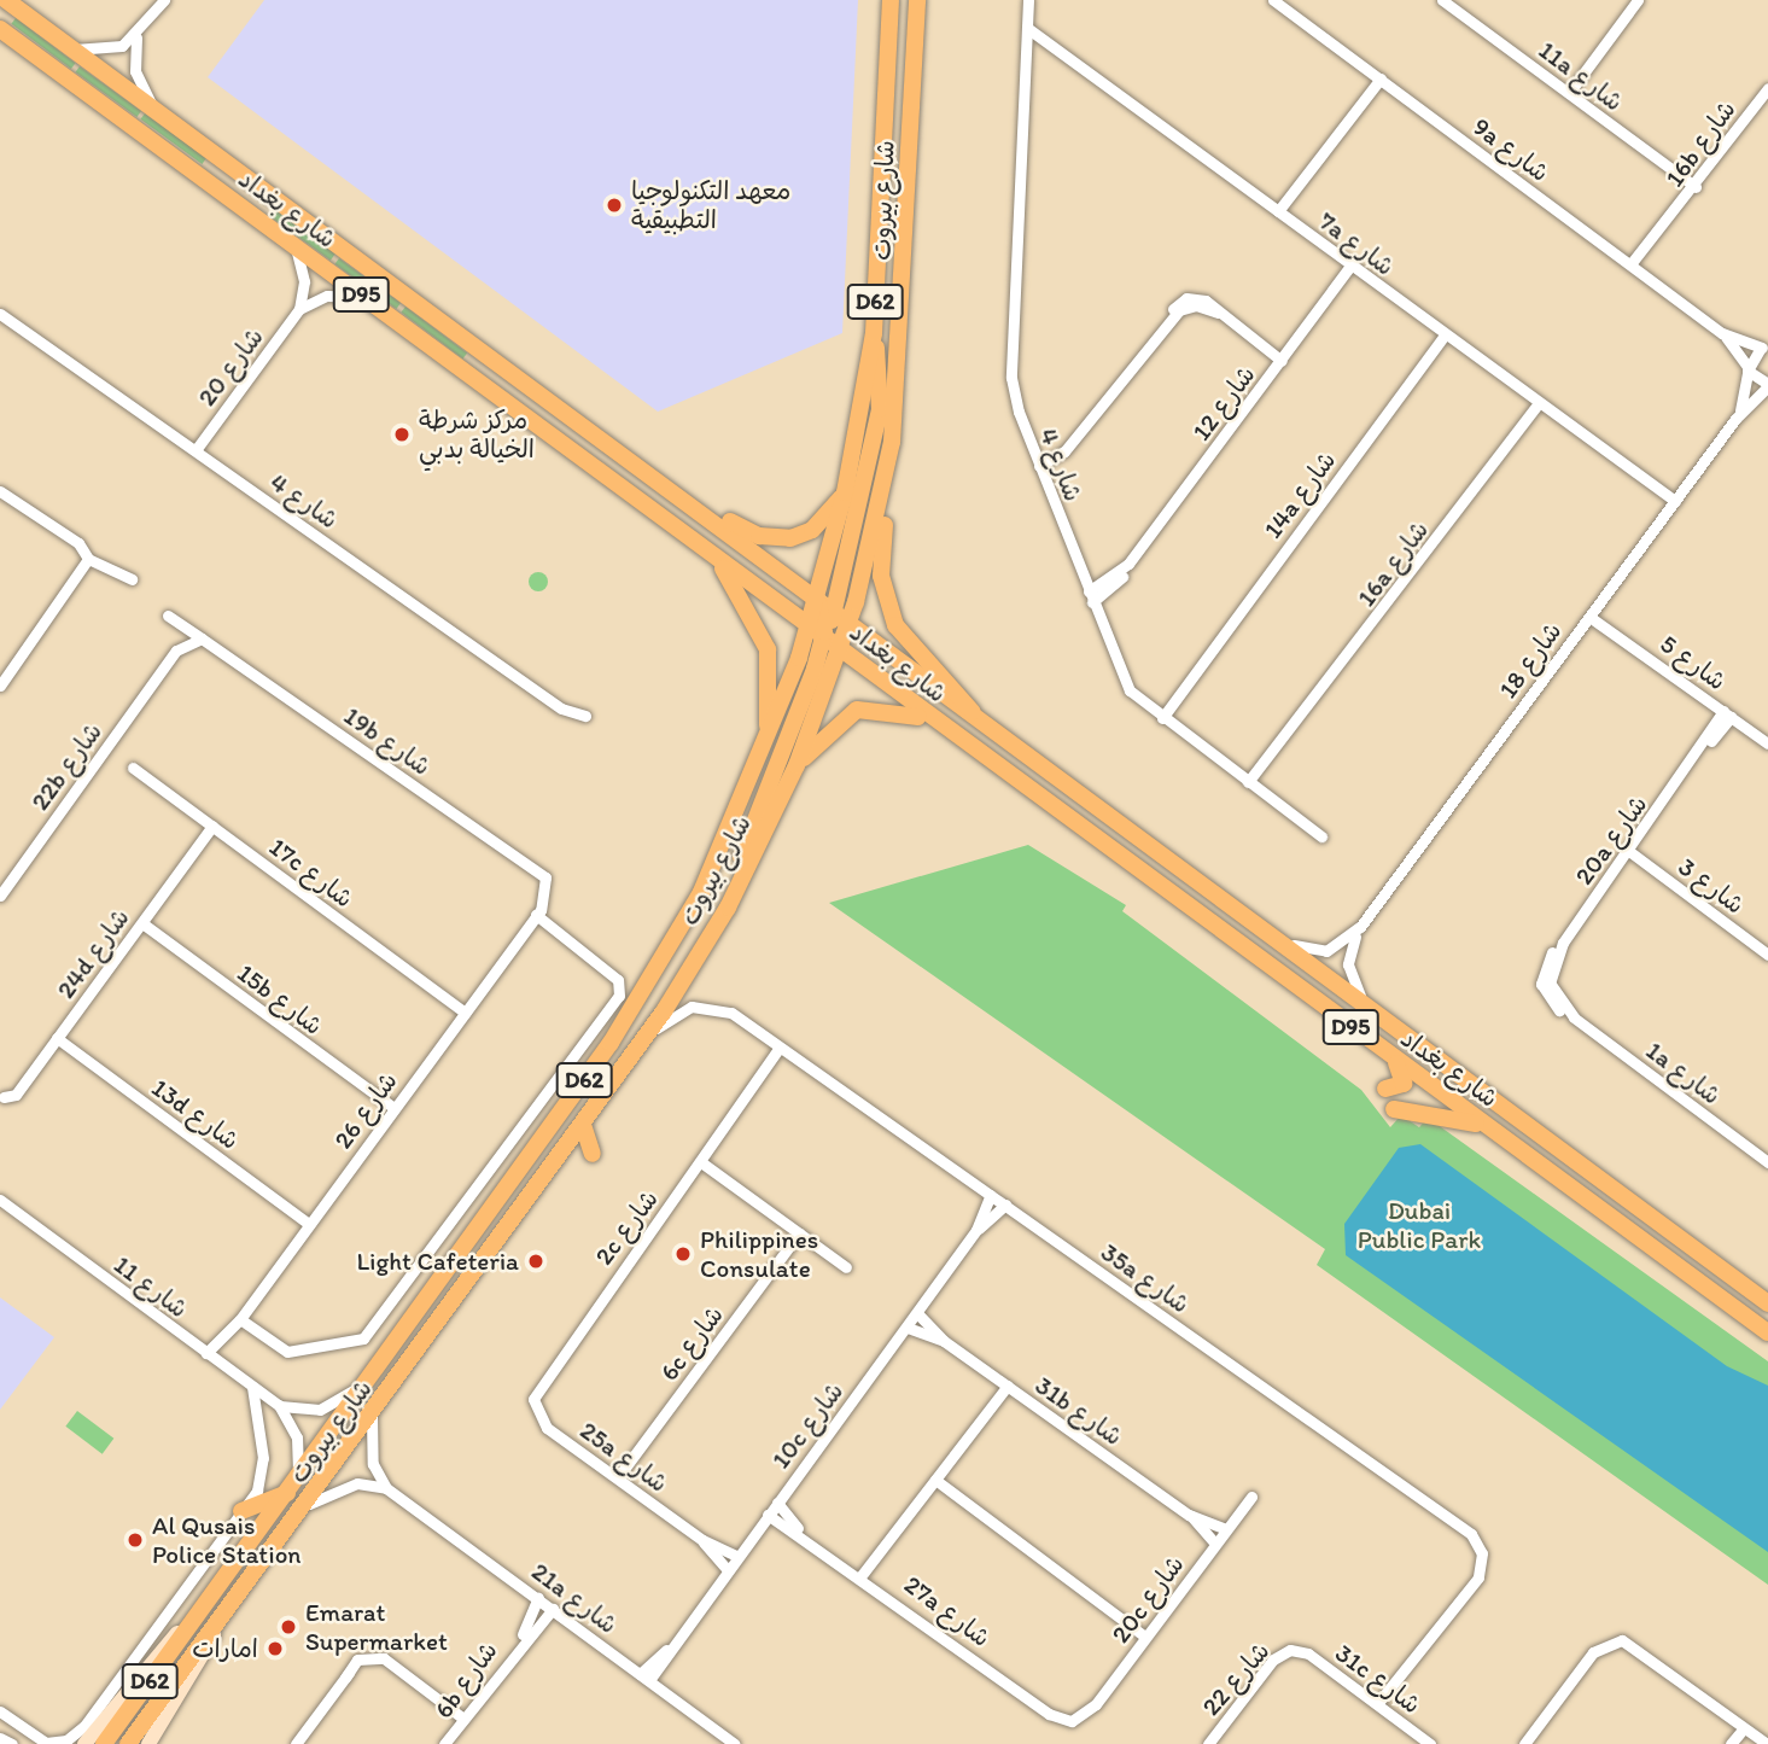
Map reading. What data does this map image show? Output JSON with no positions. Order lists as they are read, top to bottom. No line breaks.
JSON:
{"streets":{"main road":["شارع بيروت","شارع بغداد","D95","D62"],"street":["11a شارع","16b شارع","9a شارع","7a شارع","شارع 20","شارع 12","شارع 4","14a شارع","16a شارع","شارع 18","شارع 5","19b شارع","22b شارع","20a شارع","17c شارع","شارع 3","24d شارع","15b شارع","1a شارع","شارع 26","13d شارع","2c شارع","35a شارع","شارع 11","6c شارع","31b شارع","10c شارع","25a شارع","21a شارع","20c شارع","27a شارع","شارع 22","31c شارع","6b شارع"]},"crossings":[["11a شارع","16b شارع"],["16b شارع","9a شارع"],["9a شارع","شارع 18"],["شارع بيروت","شارع بغداد"],["شارع بيروت","35a شارع"],["شارع بيروت","شارع 11"],["شارع بغداد","شارع 18"],["7a شارع","شارع 12"],["7a شارع","شارع 4"],["7a شارع","14a شارع"],["7a شارع","16a شارع"],["7a شارع","شارع 18"],["شارع 20","شارع 4"],["شارع 12","شارع 4"],["شارع 4","14a شارع"],["شارع 4","16a شارع"],["شارع 18","شارع 5"],["شارع 5","20a شارع"],["19b شارع","22b شارع"],["19b شارع","شارع 26"],["20a شارع","شارع 3"],["20a شارع","1a شارع"],["17c شارع","24d شارع"],["17c شارع","شارع 26"],["24d شارع","15b شارع"],["24d شارع","13d شارع"],["15b شارع","شارع 26"],["شارع 26","13d شارع"],["شارع 26","شارع 11"],["2c شارع","35a شارع"],["2c شارع","25a شارع"],["35a شارع","10c شارع"],["35a شارع","31c شارع"],["6c شارع","25a شارع"],["31b شارع","10c شارع"],["31b شارع","20c شارع"],["10c شارع","25a شارع"],["10c شارع","21a شارع"],["10c شارع","27a شارع"],["21a شارع","6b شارع"],["20c شارع","27a شارع"],["شارع 22","31c شارع"]],"parks":["Dubai Public Park"],"places":["معهد التكنولوجيا التطبيقية","مركز شرطة الخيالة بدبي","Philippines Consulate","Light Cafeteria","Al Qusais Police Station","Emarat Supermarket","امارات"]}
